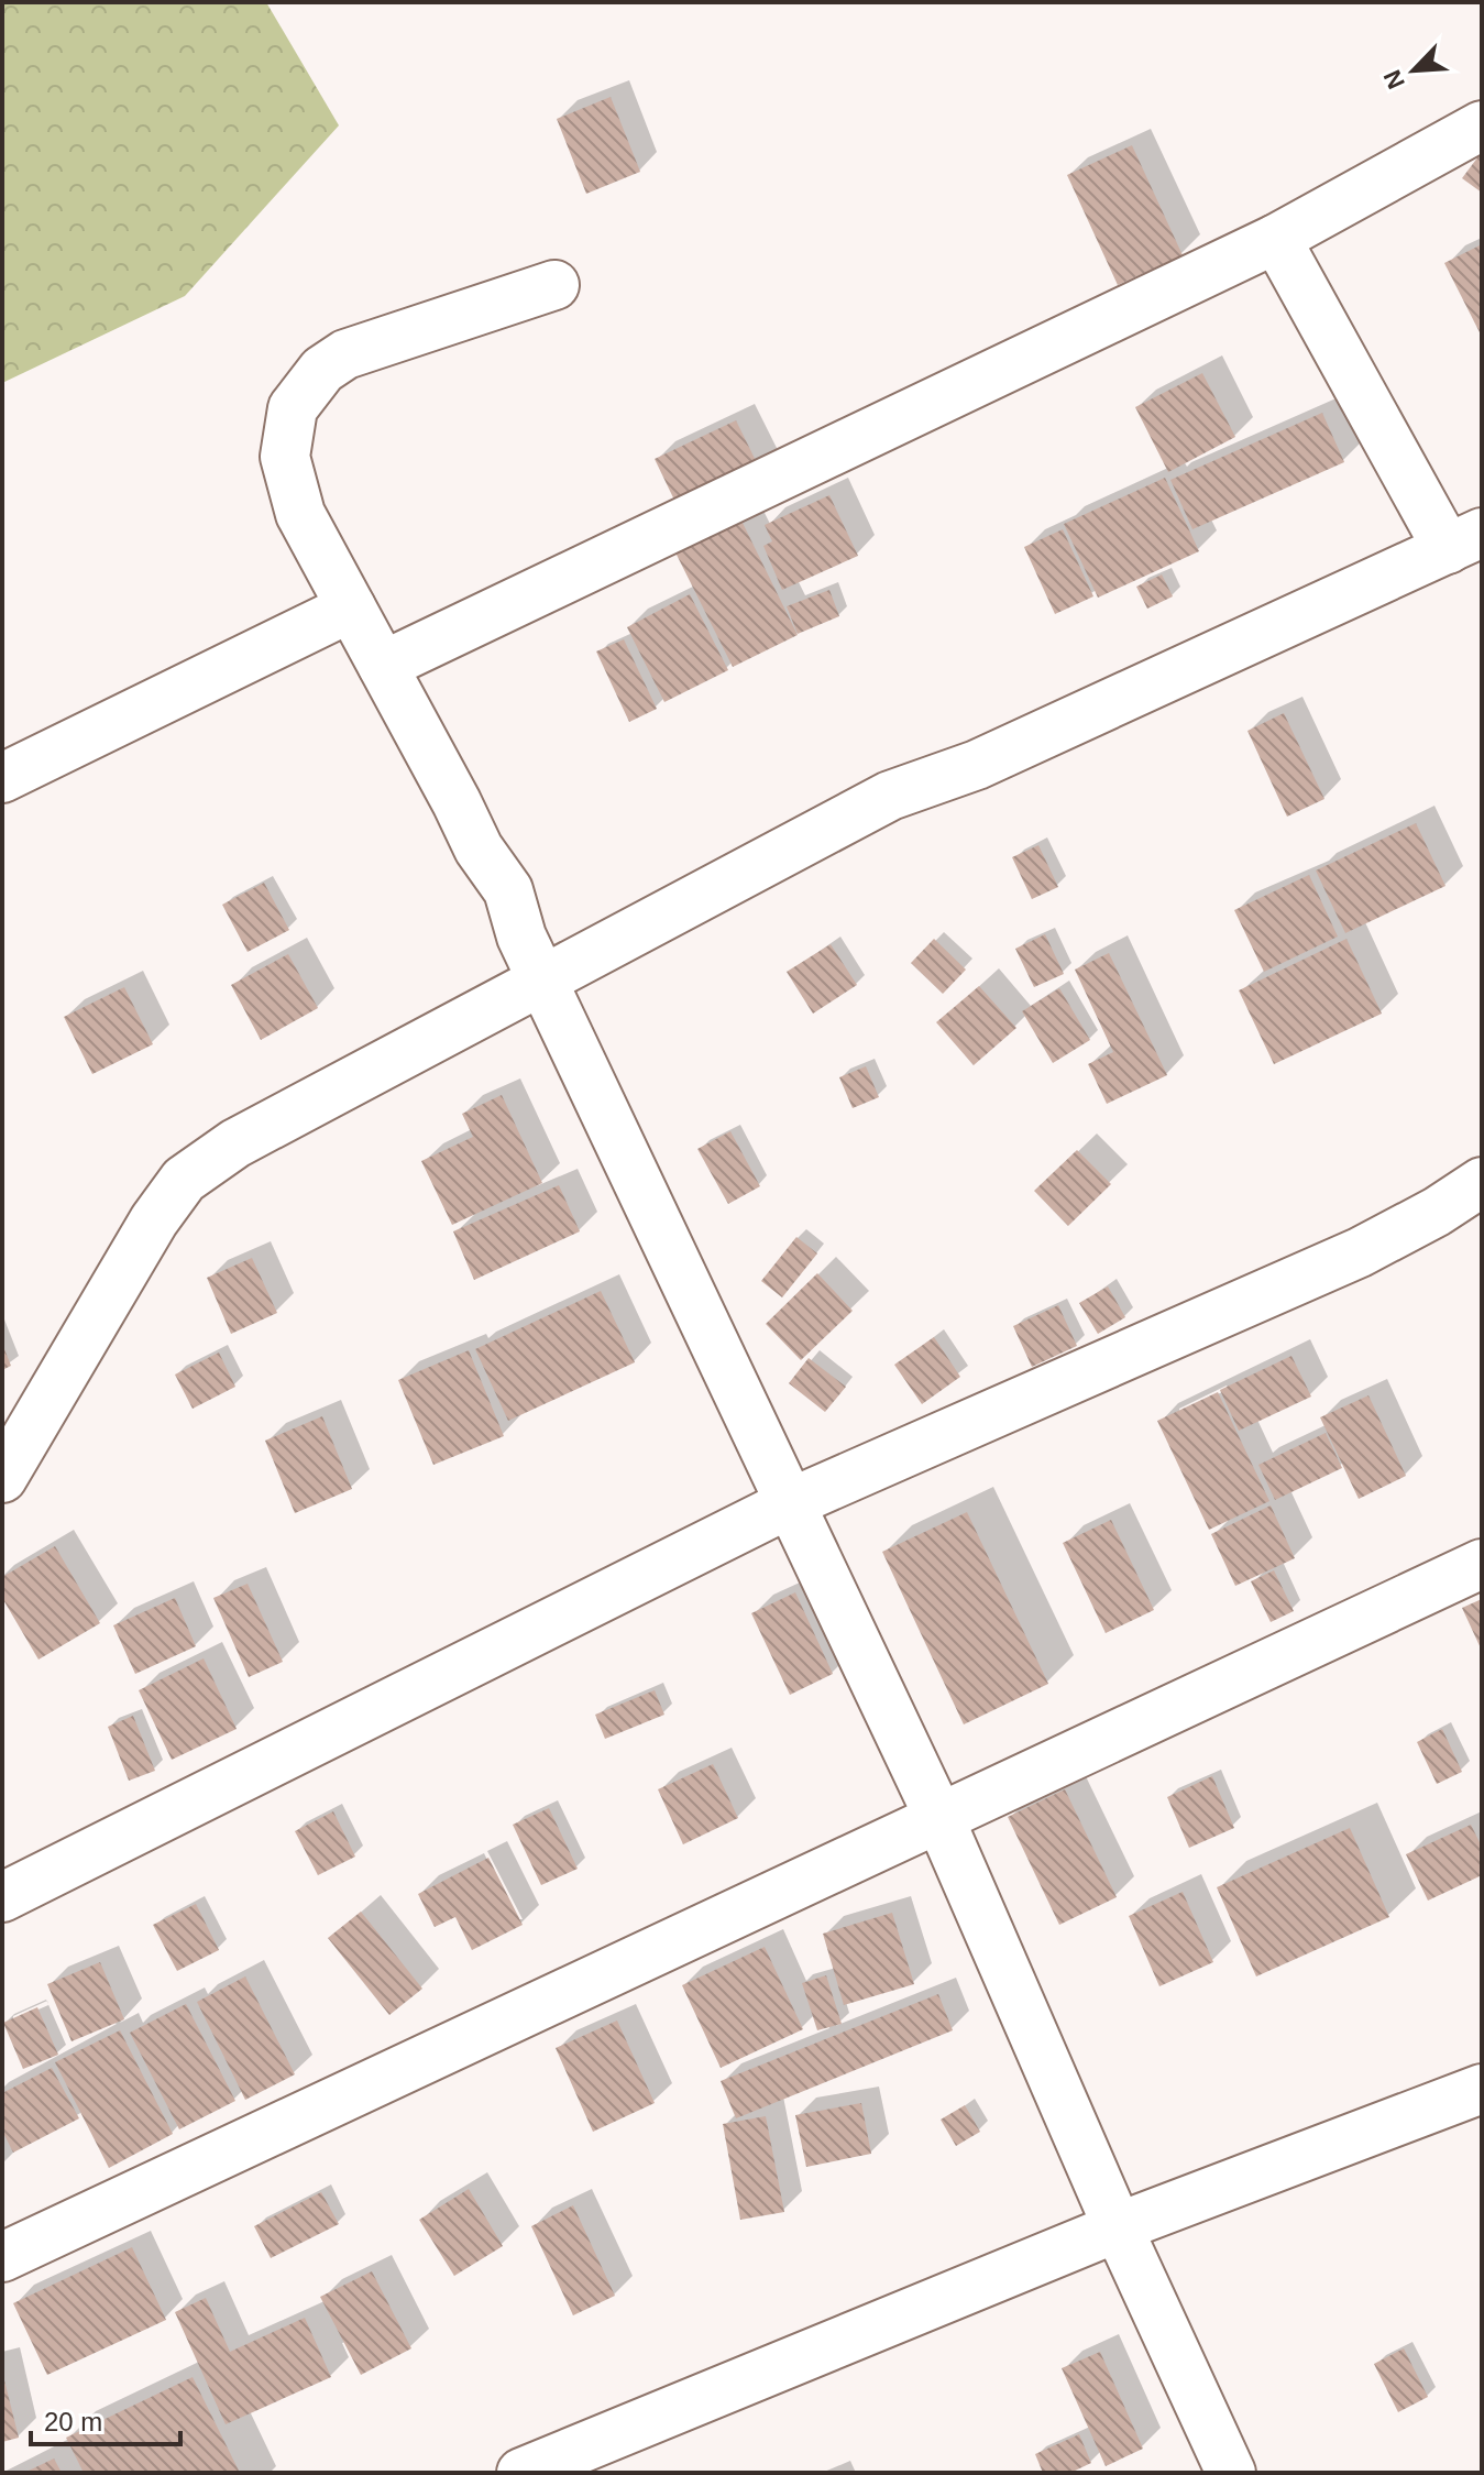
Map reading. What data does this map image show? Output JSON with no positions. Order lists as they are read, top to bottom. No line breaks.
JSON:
{"scale_bar":"20 m","north":"bottom left"}
